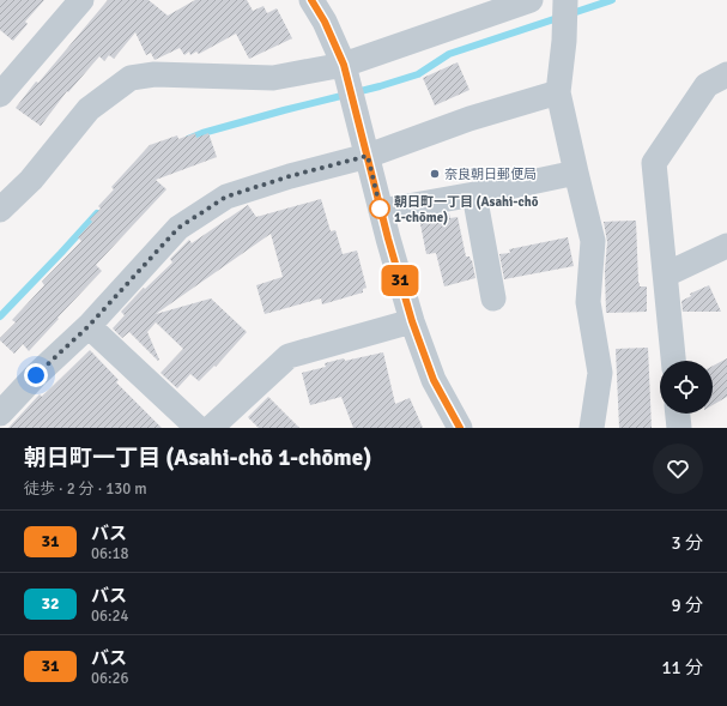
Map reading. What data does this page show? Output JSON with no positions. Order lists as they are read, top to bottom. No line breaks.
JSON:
{"places":["奈良朝日郵便局","朝日町一丁目 (Asahi-chō 1-chōme)"],"lines":["bus line 31"],"page":{"on_map":"31","heading":["朝日町一丁目 (Asahi-chō 1-chōme)","徒歩 · 2 分 · 130 m"],"list":[{"mark":"31","name":"バス","note":"06:18","value":"3 分"},{"mark":"32","name":"バス","note":"06:24","value":"9 分"},{"mark":"31","name":"バス","note":"06:26","value":"11 分"}]}}
